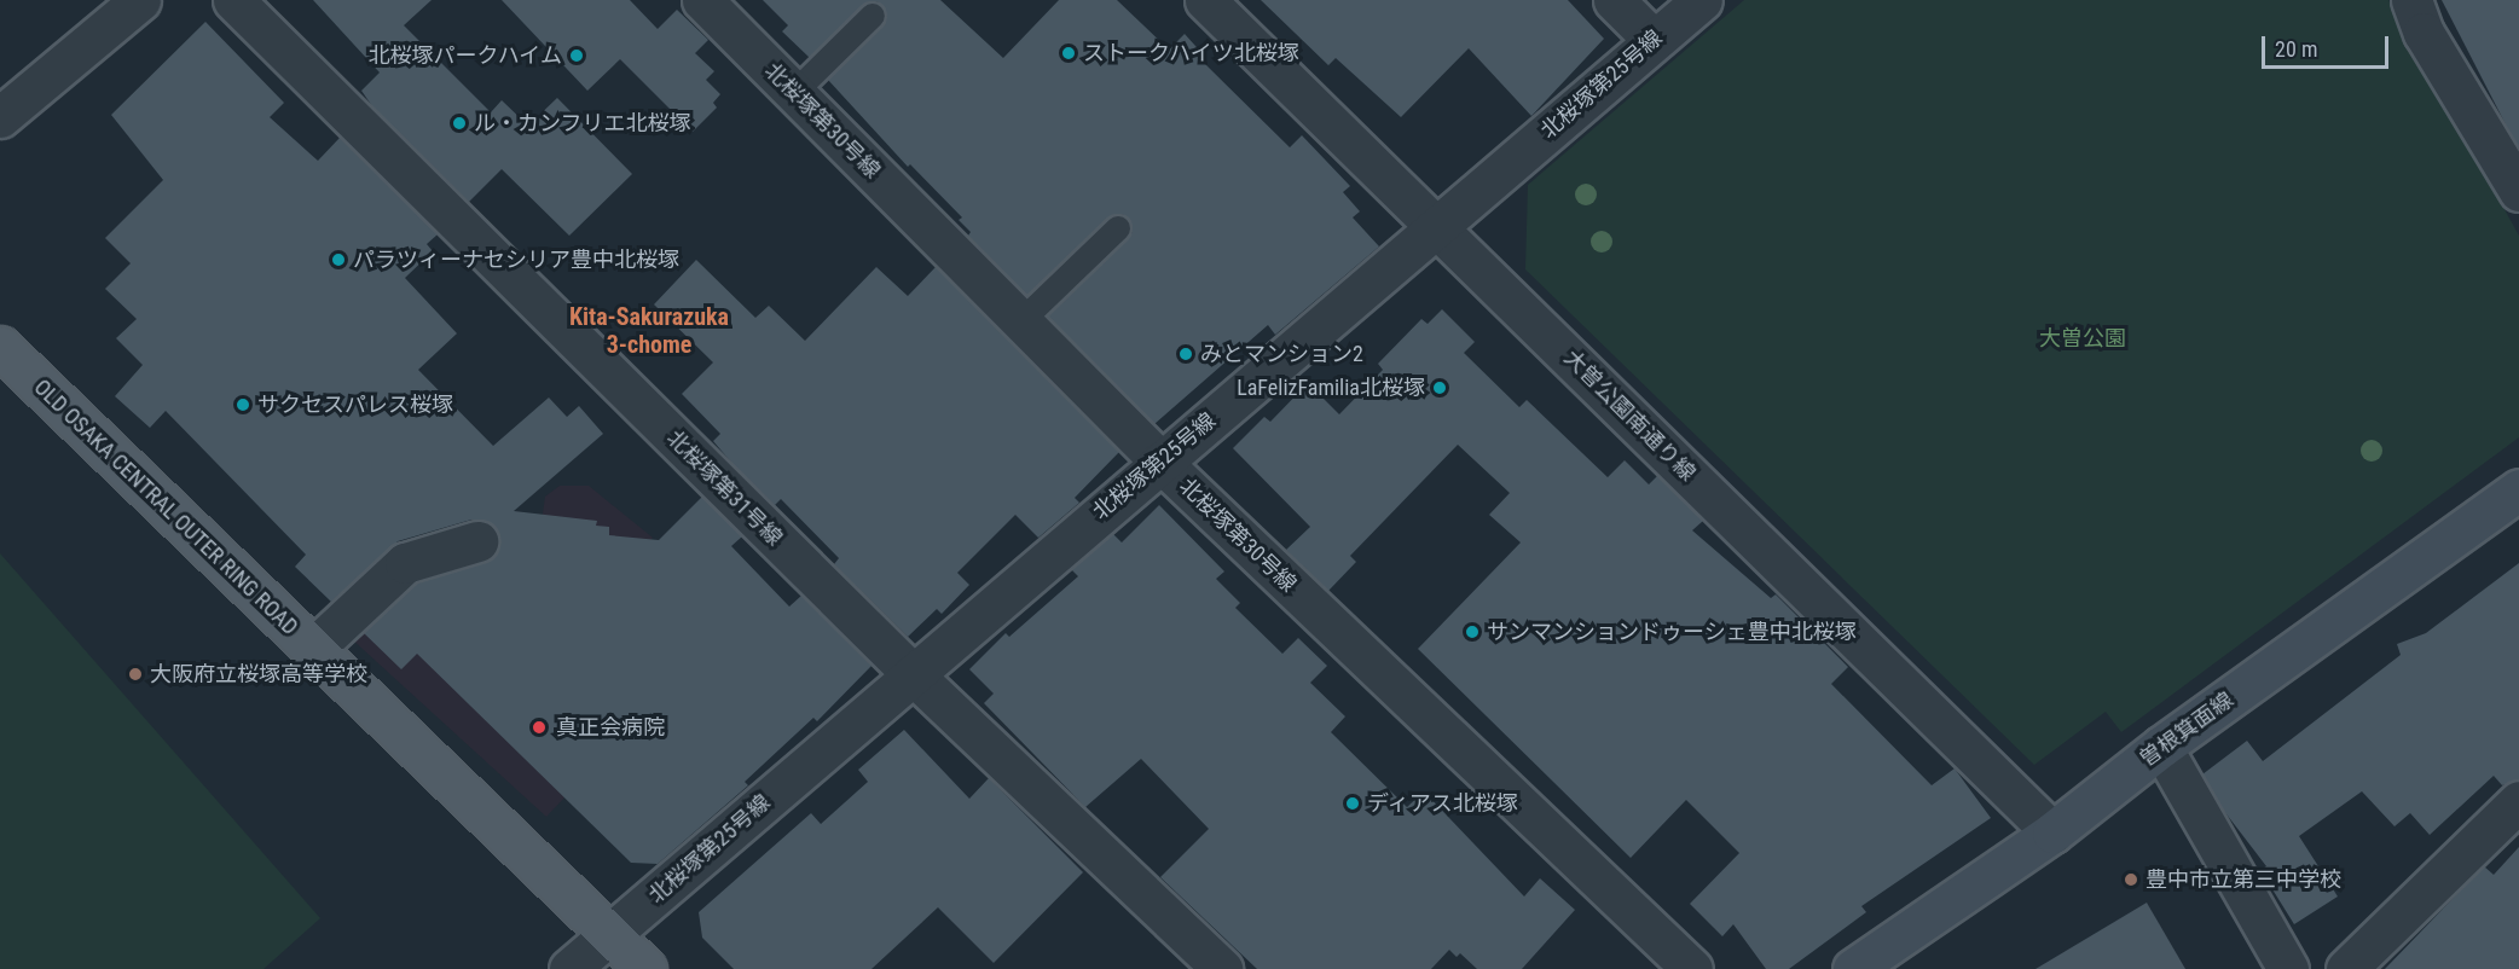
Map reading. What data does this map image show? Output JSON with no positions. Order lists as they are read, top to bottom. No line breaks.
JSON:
{"streets":{"main road":["OLD OSAKA CENTRAL OUTER RING ROAD"],"street":["北桜塚第25号線","北桜塚第30号線","大曽公園南通り線","北桜塚第31号線","曽根箕面線"]},"crossings":[["北桜塚第25号線","北桜塚第30号線"],["北桜塚第25号線","大曽公園南通り線"],["北桜塚第25号線","北桜塚第31号線"],["北桜塚第25号線","OLD OSAKA CENTRAL OUTER RING ROAD"],["大曽公園南通り線","曽根箕面線"]],"districts":["Kita-Sakurazuka 3-chome"],"parks":["大曽公園"],"places":["ストークハイツ北桜塚","北桜塚パークハイム","ル・カンフリエ北桜塚","パラツィーナセシリア豊中北桜塚","みとマンション2","LaFelizFamilia北桜塚","サクセスパレス桜塚","サンマンションドゥーシェ豊中北桜塚","大阪府立桜塚高等学校","真正会病院","ディアス北桜塚","豊中市立第三中学校"],"scale_bar":"20 m"}
